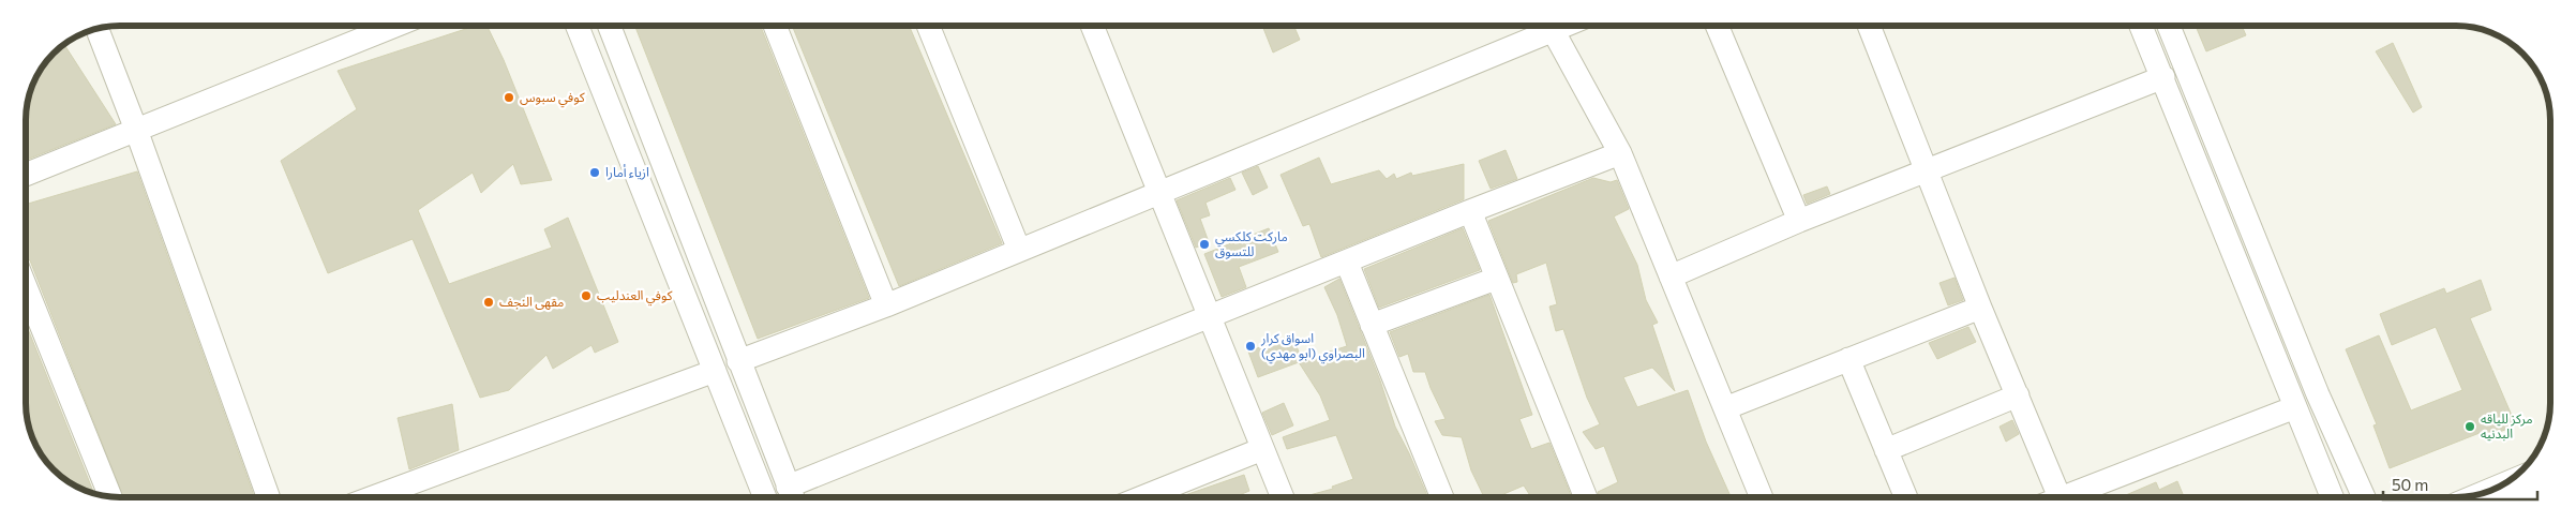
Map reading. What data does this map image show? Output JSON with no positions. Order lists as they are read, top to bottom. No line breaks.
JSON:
{"places":["كوفي سبوس","ازياء أمارا","ماركت كلكسي للتسوق","كوفي العندليب","مقهى النجف","اسواق كرار البصراوي (ابو مهدي)","مركز للياقه البدنيه"],"scale_bar":"50 m"}
